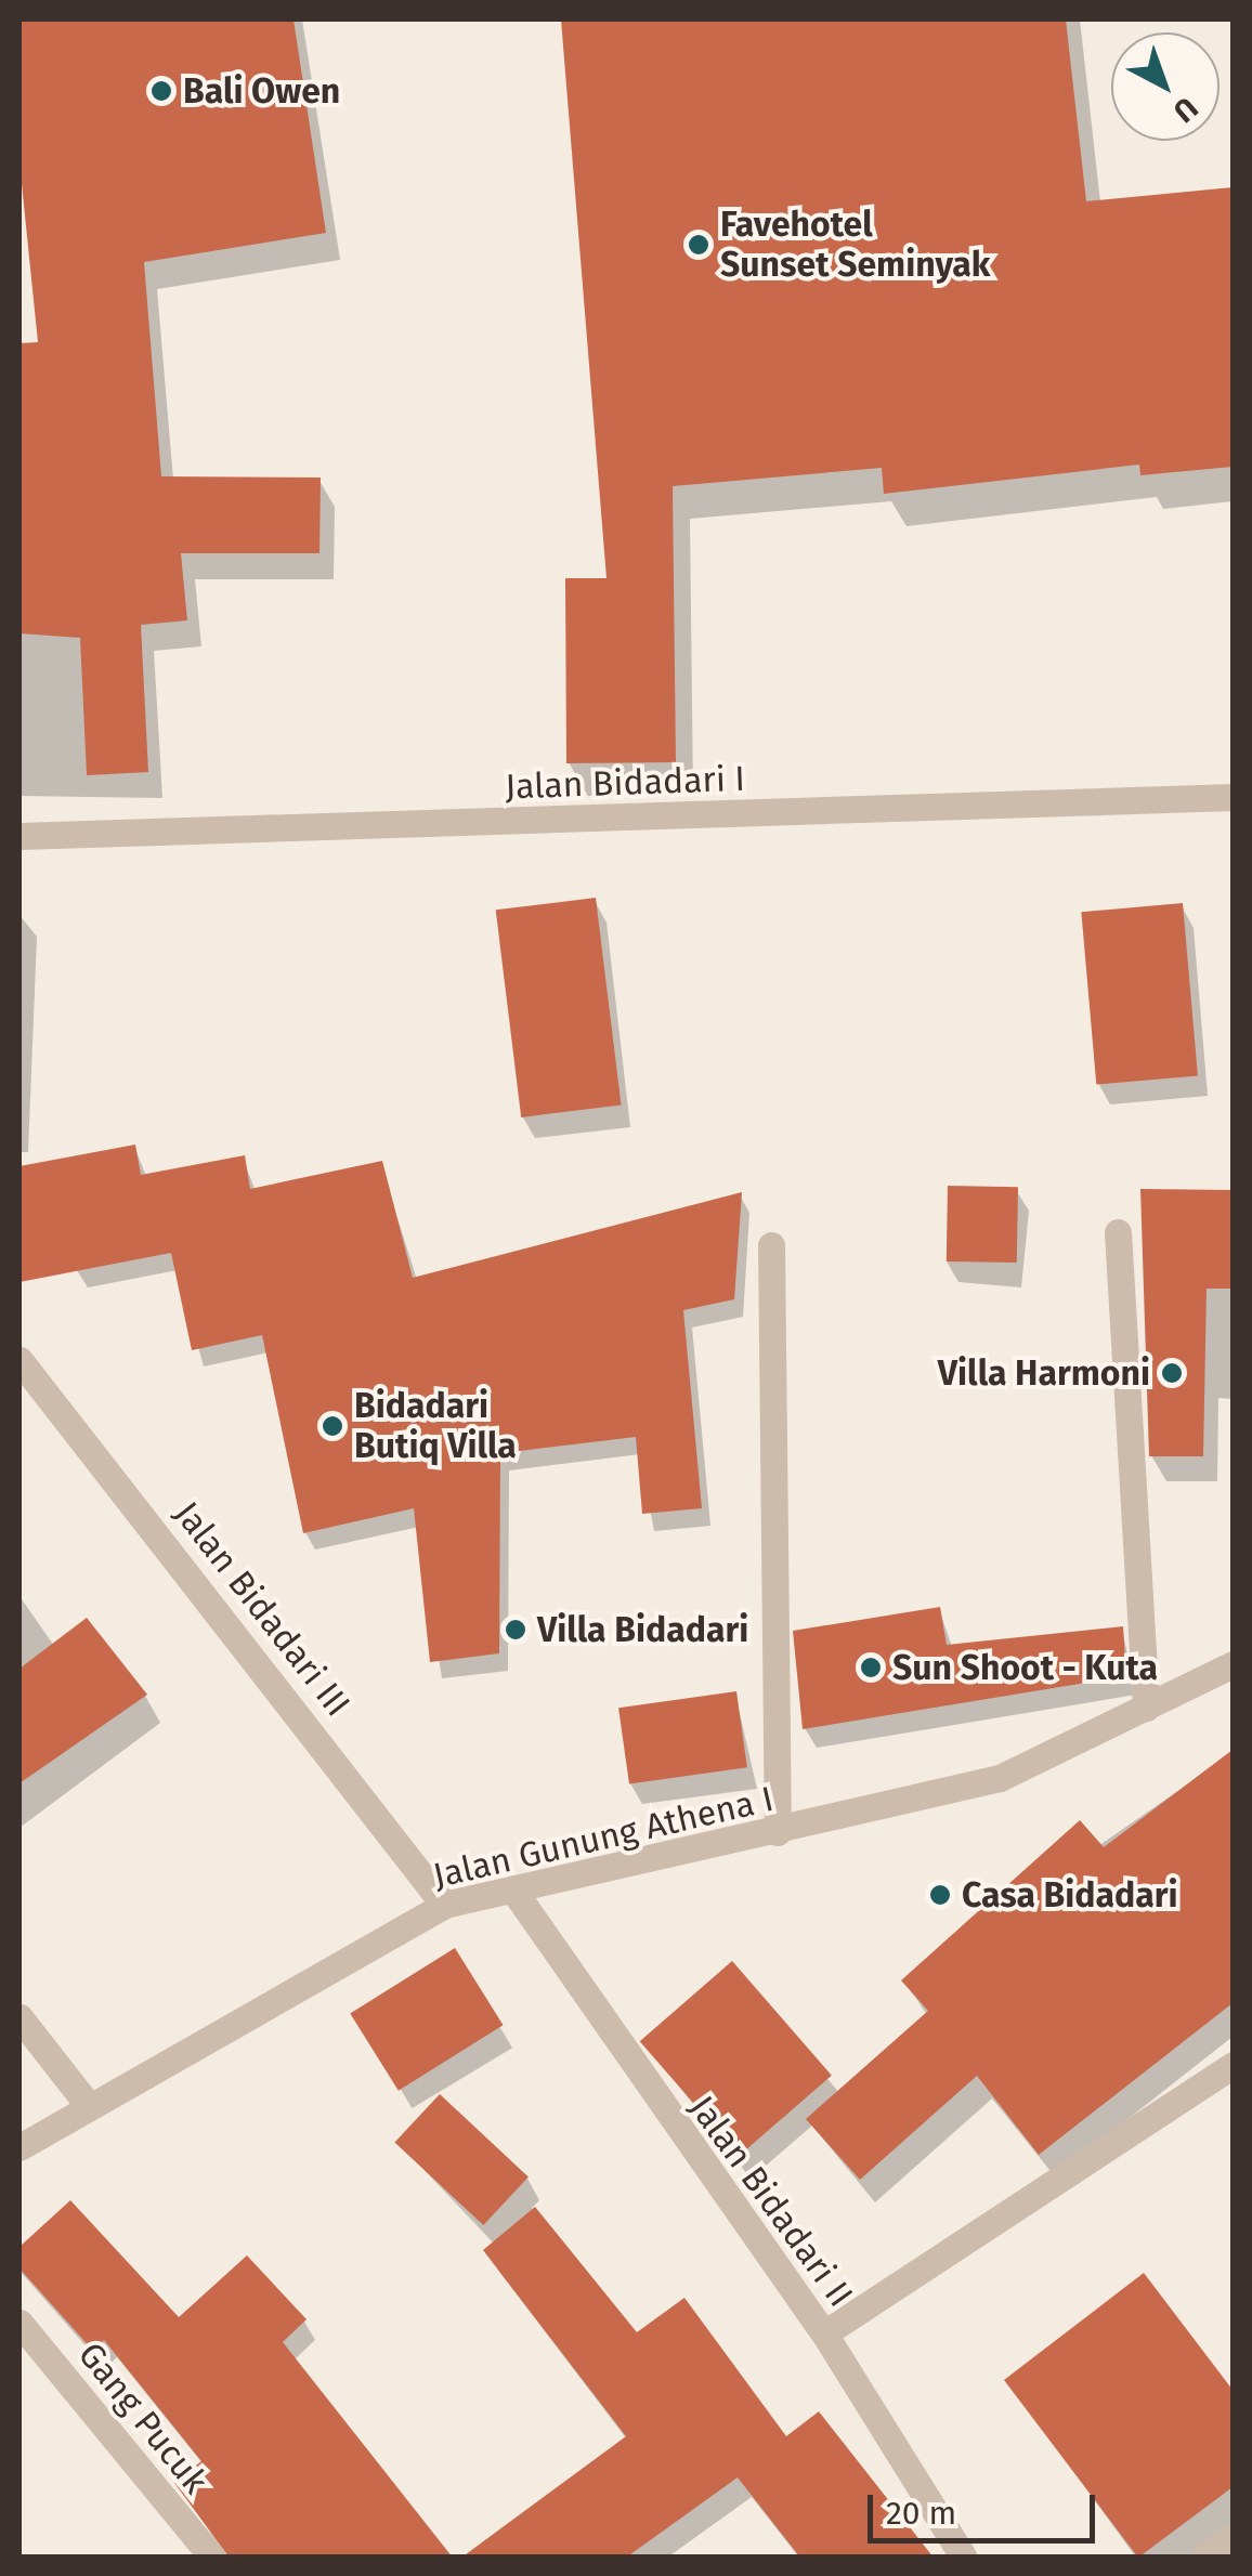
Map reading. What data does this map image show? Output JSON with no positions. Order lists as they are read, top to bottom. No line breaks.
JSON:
{"streets":{"street":["Jalan Bidadari I","Jalan Bidadari III","Jalan Gunung Athena I","Jalan Bidadari II","Gang Pucuk"]},"crossings":[["Jalan Bidadari III","Jalan Gunung Athena I"],["Jalan Gunung Athena I","Jalan Bidadari II"]],"places":["Bali Owen","Favehotel Sunset Seminyak","Villa Harmoni","Bidadari Butiq Villa","Villa Bidadari","Sun Shoot - Kuta","Casa Bidadari"],"scale_bar":"20 m","north":"bottom right"}
